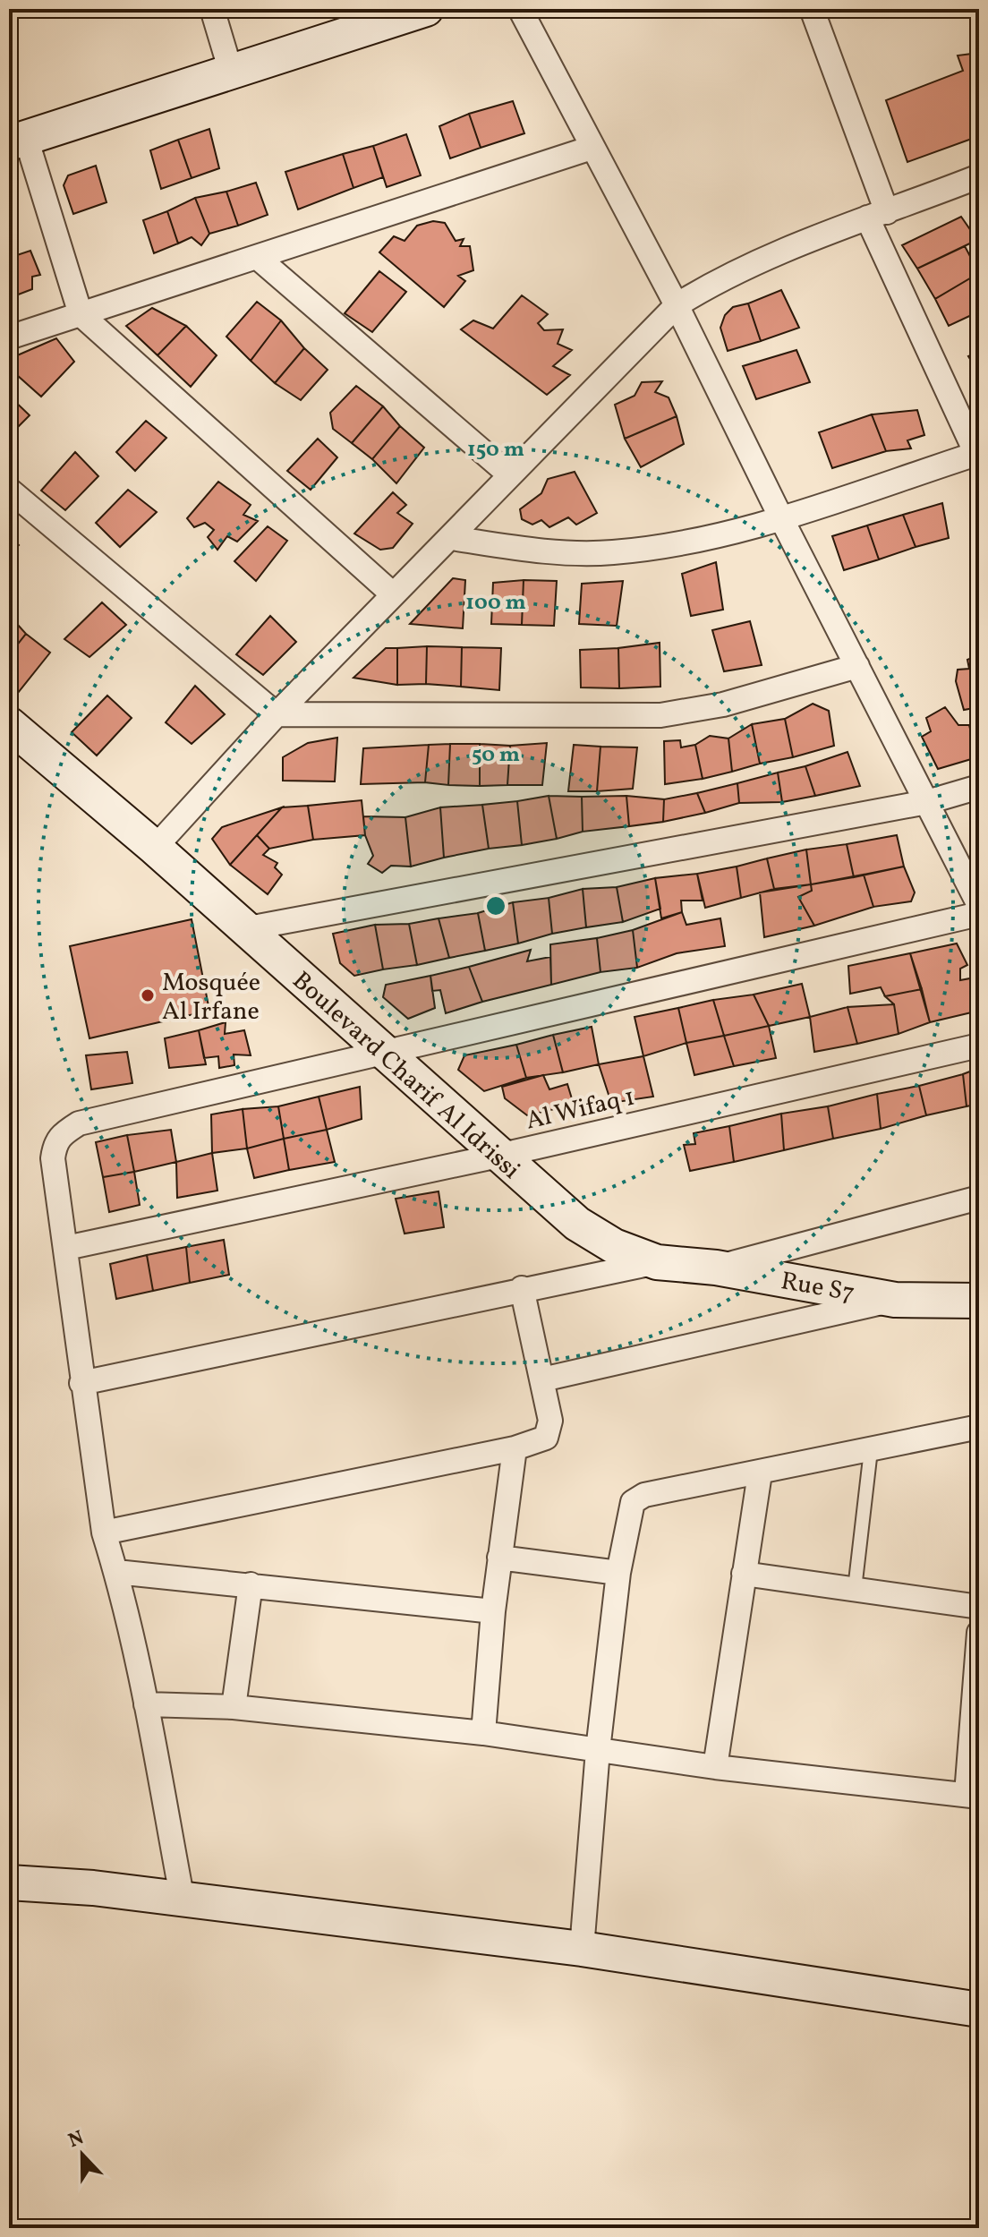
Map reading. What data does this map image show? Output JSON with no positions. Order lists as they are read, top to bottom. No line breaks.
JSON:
{"streets":{"street":["Boulevard Charif Al Idrissi","Al Wifaq 1","Rue S7"]},"crossings":[["Boulevard Charif Al Idrissi","Al Wifaq 1"],["Boulevard Charif Al Idrissi","Rue S7"]],"places":["Mosquée Al Irfane"],"north":"top","rings":["150 m","100 m","50 m"]}
